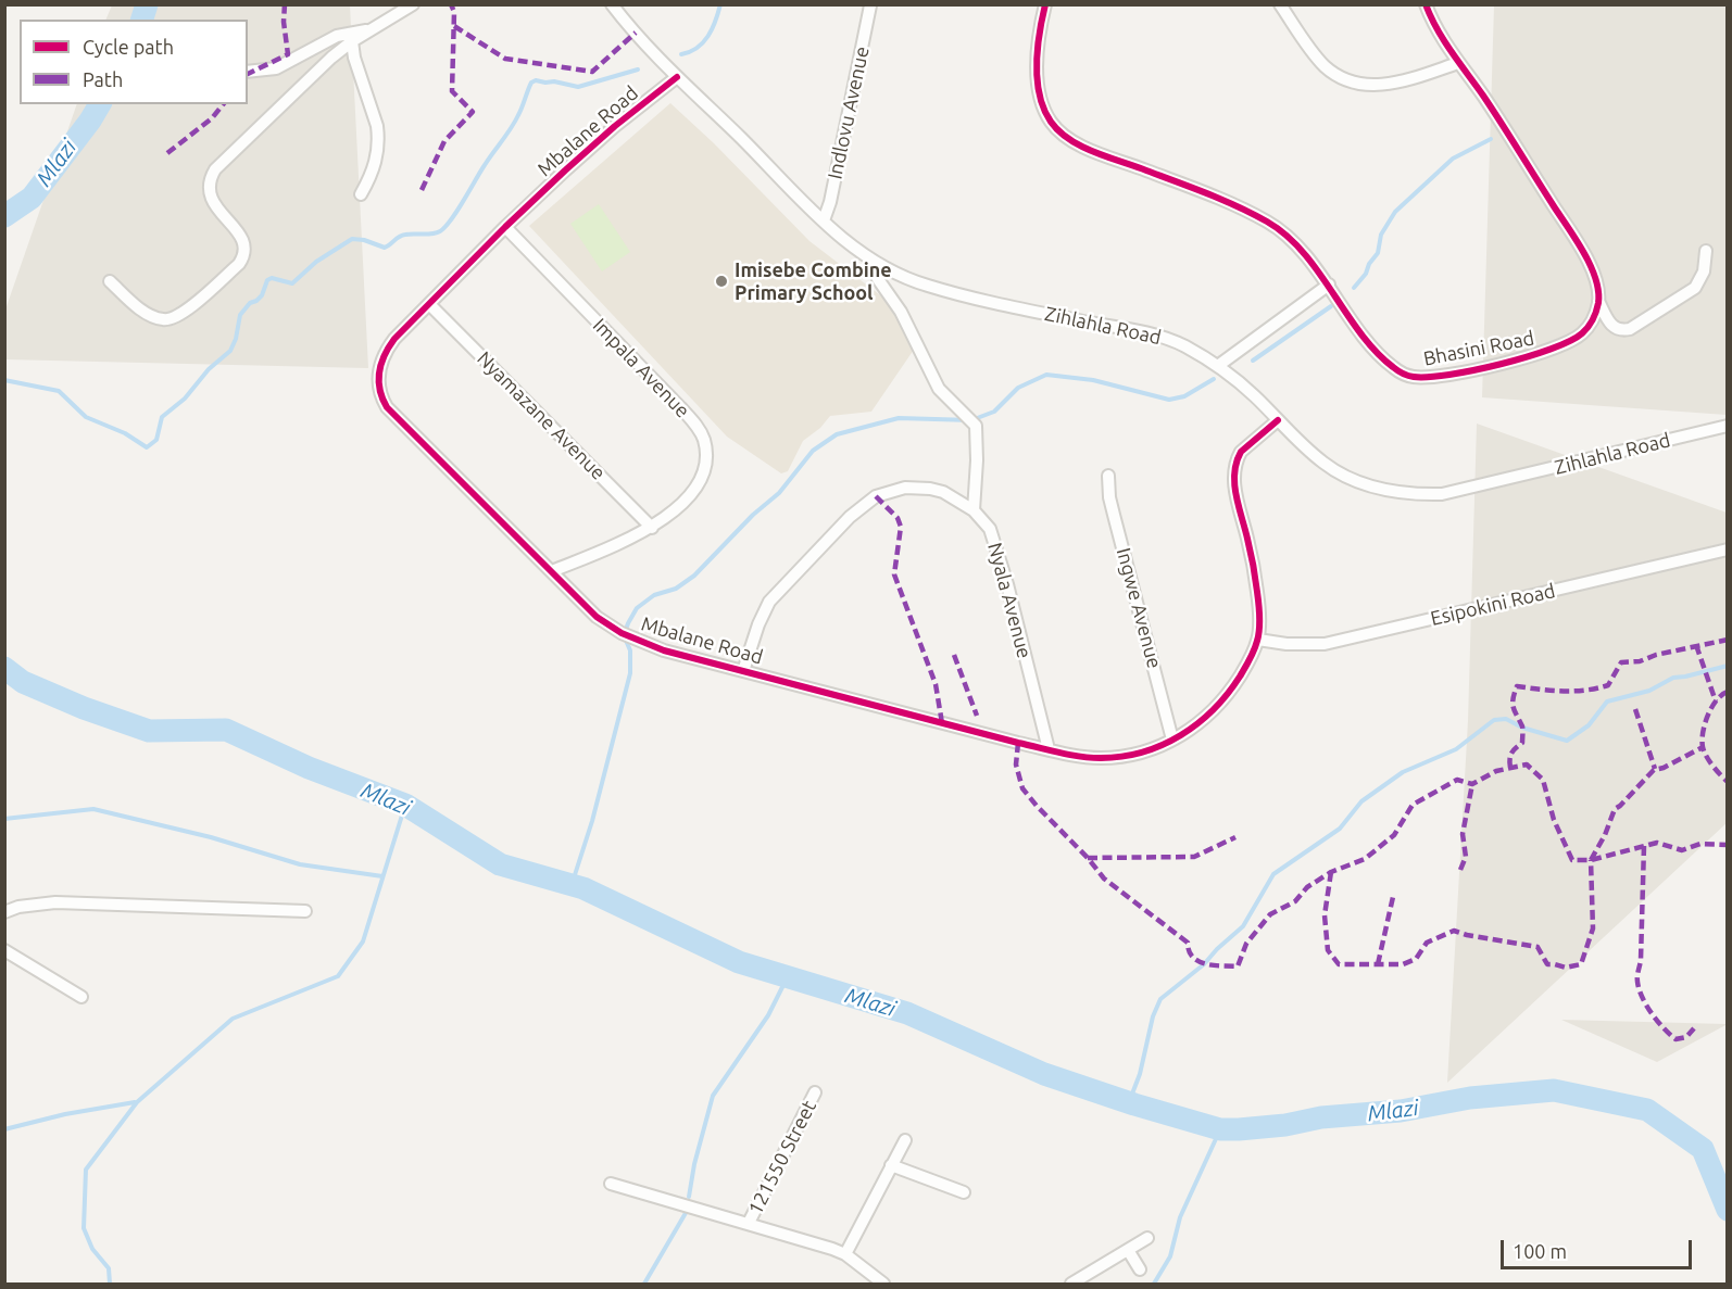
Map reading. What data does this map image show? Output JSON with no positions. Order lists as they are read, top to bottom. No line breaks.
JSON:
{"streets":{"street":["Indlovu Avenue","Mbalane Road","Zihlahla Road","Bhasini Road","Impala Avenue","Nyamazane Avenue","Nyala Avenue","Esipokini Road","Ingwe Avenue","121550 Street"]},"crossings":[["Indlovu Avenue","Zihlahla Road"],["Mbalane Road","Zihlahla Road"],["Mbalane Road","Impala Avenue"],["Mbalane Road","Nyamazane Avenue"],["Mbalane Road","Nyala Avenue"],["Mbalane Road","Esipokini Road"],["Mbalane Road","Ingwe Avenue"],["Impala Avenue","Nyamazane Avenue"]],"water":["Mlazi"],"places":["Imisebe Combine Primary School"],"legend":["Cycle path","Path"],"scale_bar":"100 m"}
